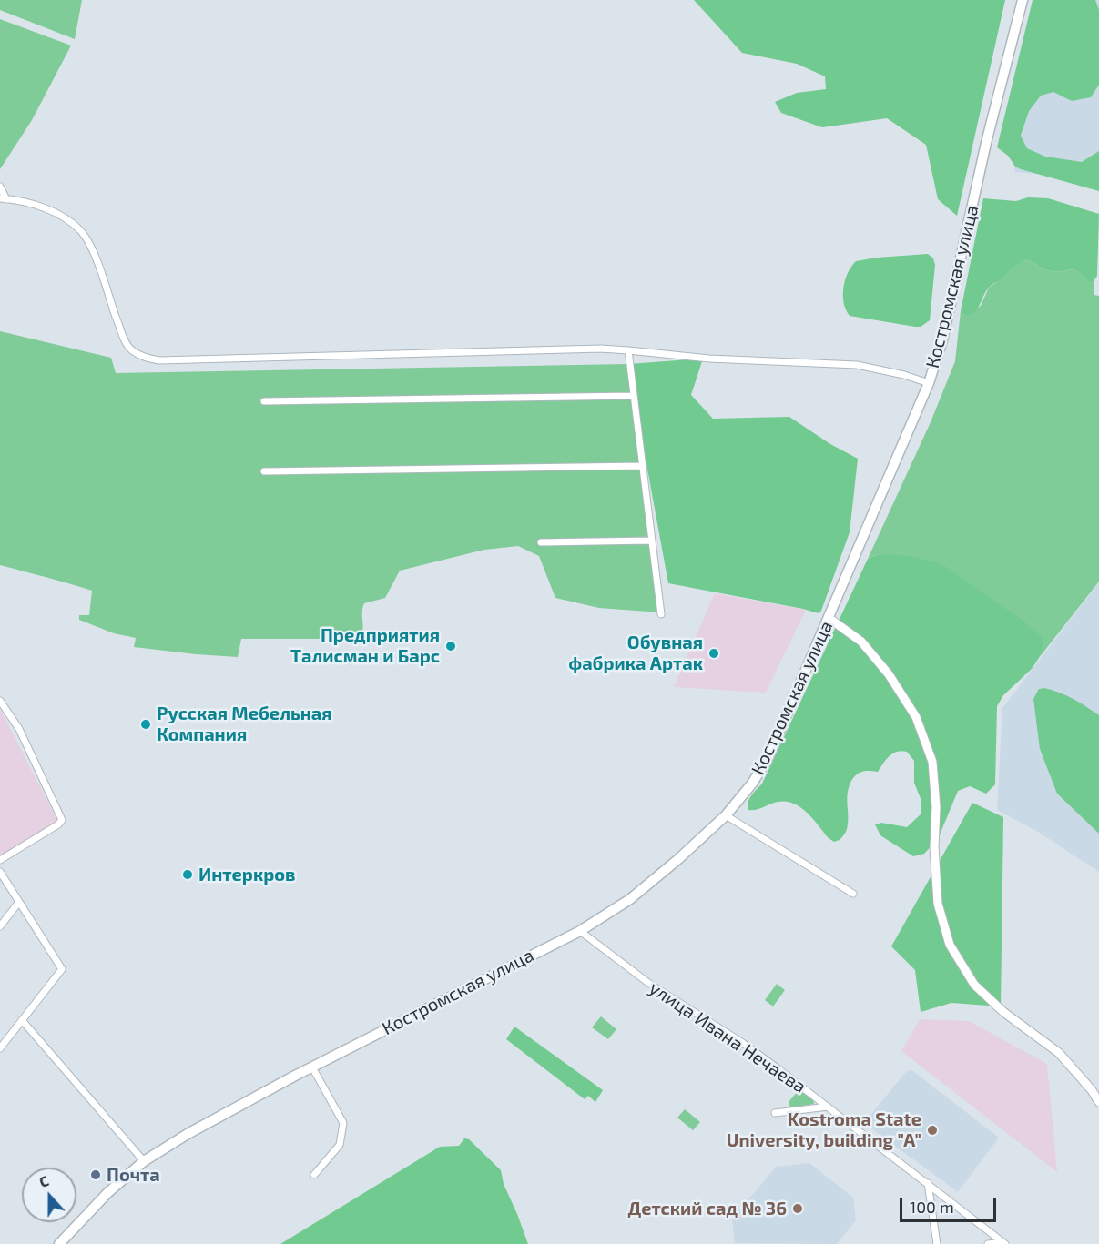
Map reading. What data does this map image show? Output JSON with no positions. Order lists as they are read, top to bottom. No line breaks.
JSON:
{"streets":{"main road":["Костромская улица"],"street":["улица Ивана Нечаева"]},"crossings":[["Костромская улица","улица Ивана Нечаева"]],"places":["Предприятия Талисман и Барс","Обувная фабрика Артак","Русская Мебельная Компания","Интеркров","Kostroma State University, building \"A\"","Почта","Детский сад № 36"],"scale_bar":"100 m","north":"top"}
